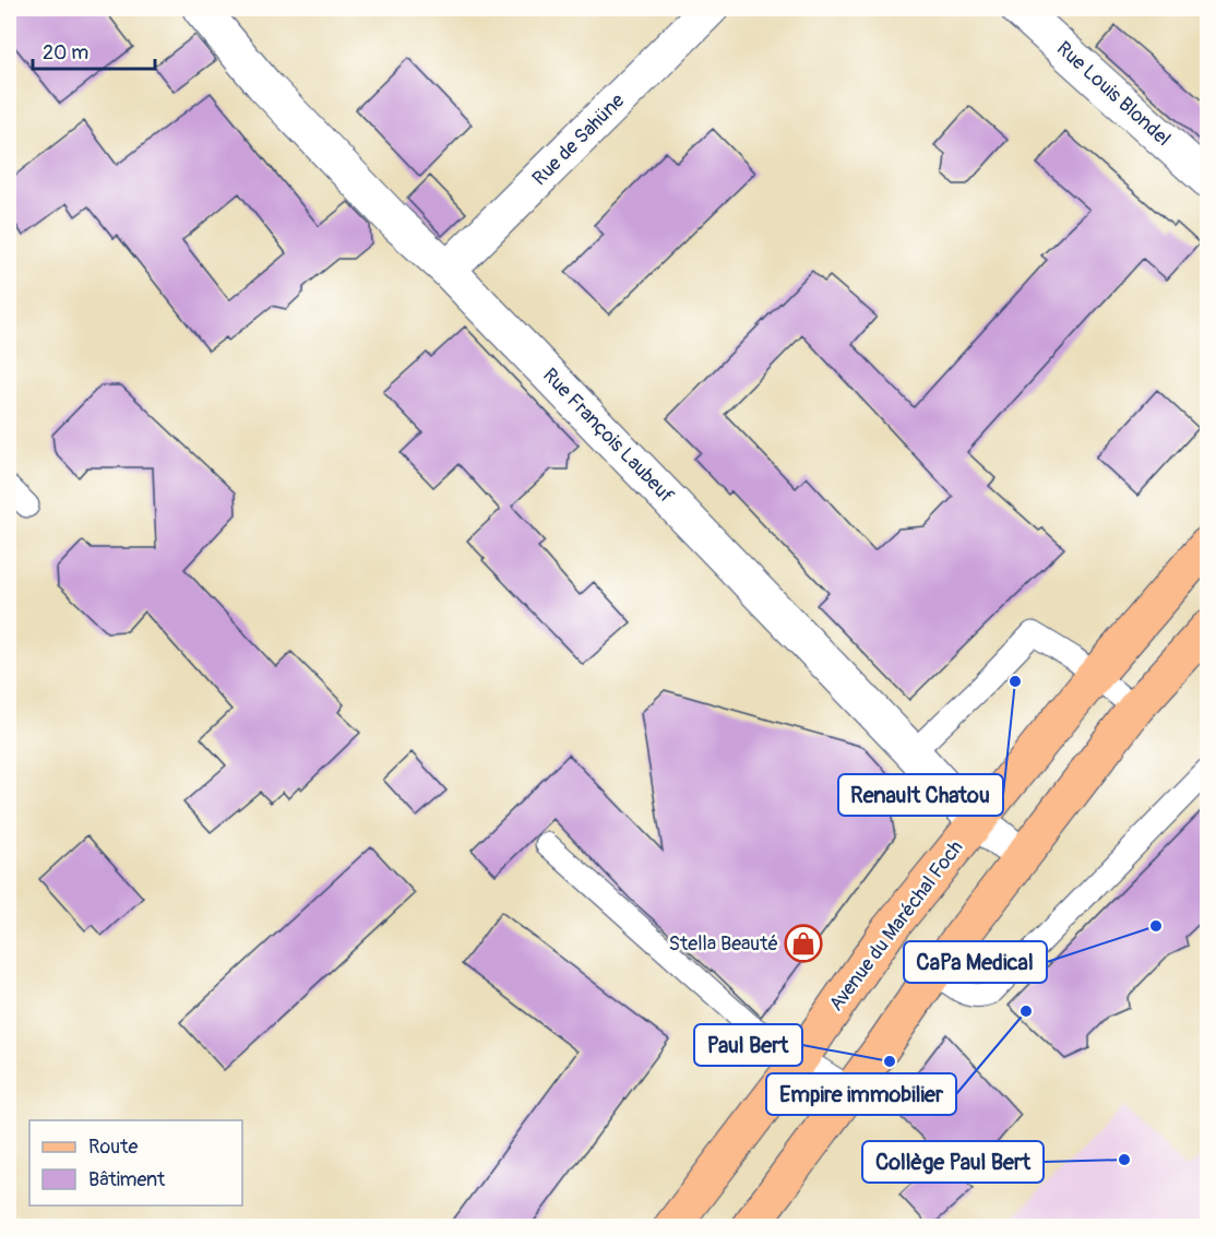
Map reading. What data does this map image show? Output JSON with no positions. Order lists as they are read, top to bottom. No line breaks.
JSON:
{"streets":{"main road":["Avenue du Maréchal Foch"],"street":["Rue Louis Blondel","Rue de Sahüne","Rue François Laubeuf"]},"crossings":[["Rue de Sahüne","Rue François Laubeuf"],["Rue François Laubeuf","Avenue du Maréchal Foch"]],"places":{"other":["Renault Chatou","CaPa Medical","Empire immobilier","Paul Bert","Collège Paul Bert"],"shop":["Stella Beauté"]},"legend":["Route","Bâtiment"],"scale_bar":"20 m"}
